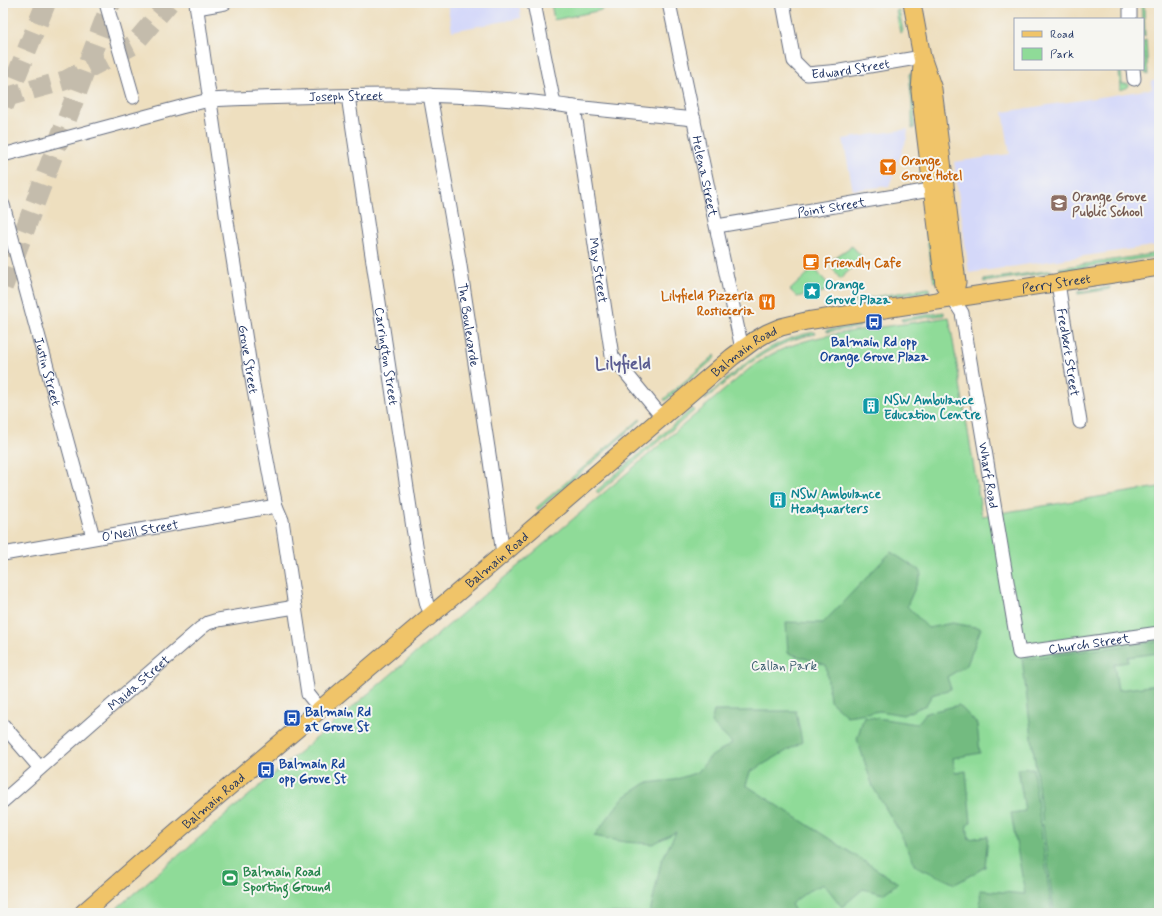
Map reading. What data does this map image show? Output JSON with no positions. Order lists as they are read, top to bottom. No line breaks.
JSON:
{"streets":{"main road":["Perry Street","Balmain Road"],"street":["Edward Street","Joseph Street","Helena Street","Point Street","May Street","The Boulevarde","Fredbert Street","Carrington Street","Grove Street","Justin Street","Wharf Road","O'Neill Street","Church Street","Maida Street"]},"crossings":[["Joseph Street","Helena Street"],["Joseph Street","May Street"],["Joseph Street","The Boulevarde"],["Joseph Street","Carrington Street"],["Joseph Street","Grove Street"],["Helena Street","Point Street"],["Helena Street","Balmain Road"],["May Street","Balmain Road"],["Perry Street","Balmain Road"],["Perry Street","Fredbert Street"],["Perry Street","Wharf Road"],["The Boulevarde","Balmain Road"],["Balmain Road","Carrington Street"],["Balmain Road","Grove Street"],["Balmain Road","Wharf Road"],["Grove Street","O'Neill Street"],["Grove Street","Maida Street"],["Justin Street","O'Neill Street"],["Wharf Road","Church Street"]],"districts":["Lilyfield"],"parks":["Callan Park"],"places":{"bar":["Orange Grove Hotel"],"school or university":["Orange Grove Public School"],"cafe":["Friendly Cafe"],"place":["Orange Grove Plaza"],"restaurant":["Lilyfield Pizzeria Rosticceria"],"bus stop":["Balmain Rd opp Orange Grove Plaza","Balmain Rd at Grove St","Balmain Rd opp Grove St"],"building":["NSW Ambulance Education Centre","NSW Ambulance Headquarters"],"sports":["Balmain Road Sporting Ground"]},"legend":["Road","Park"]}
